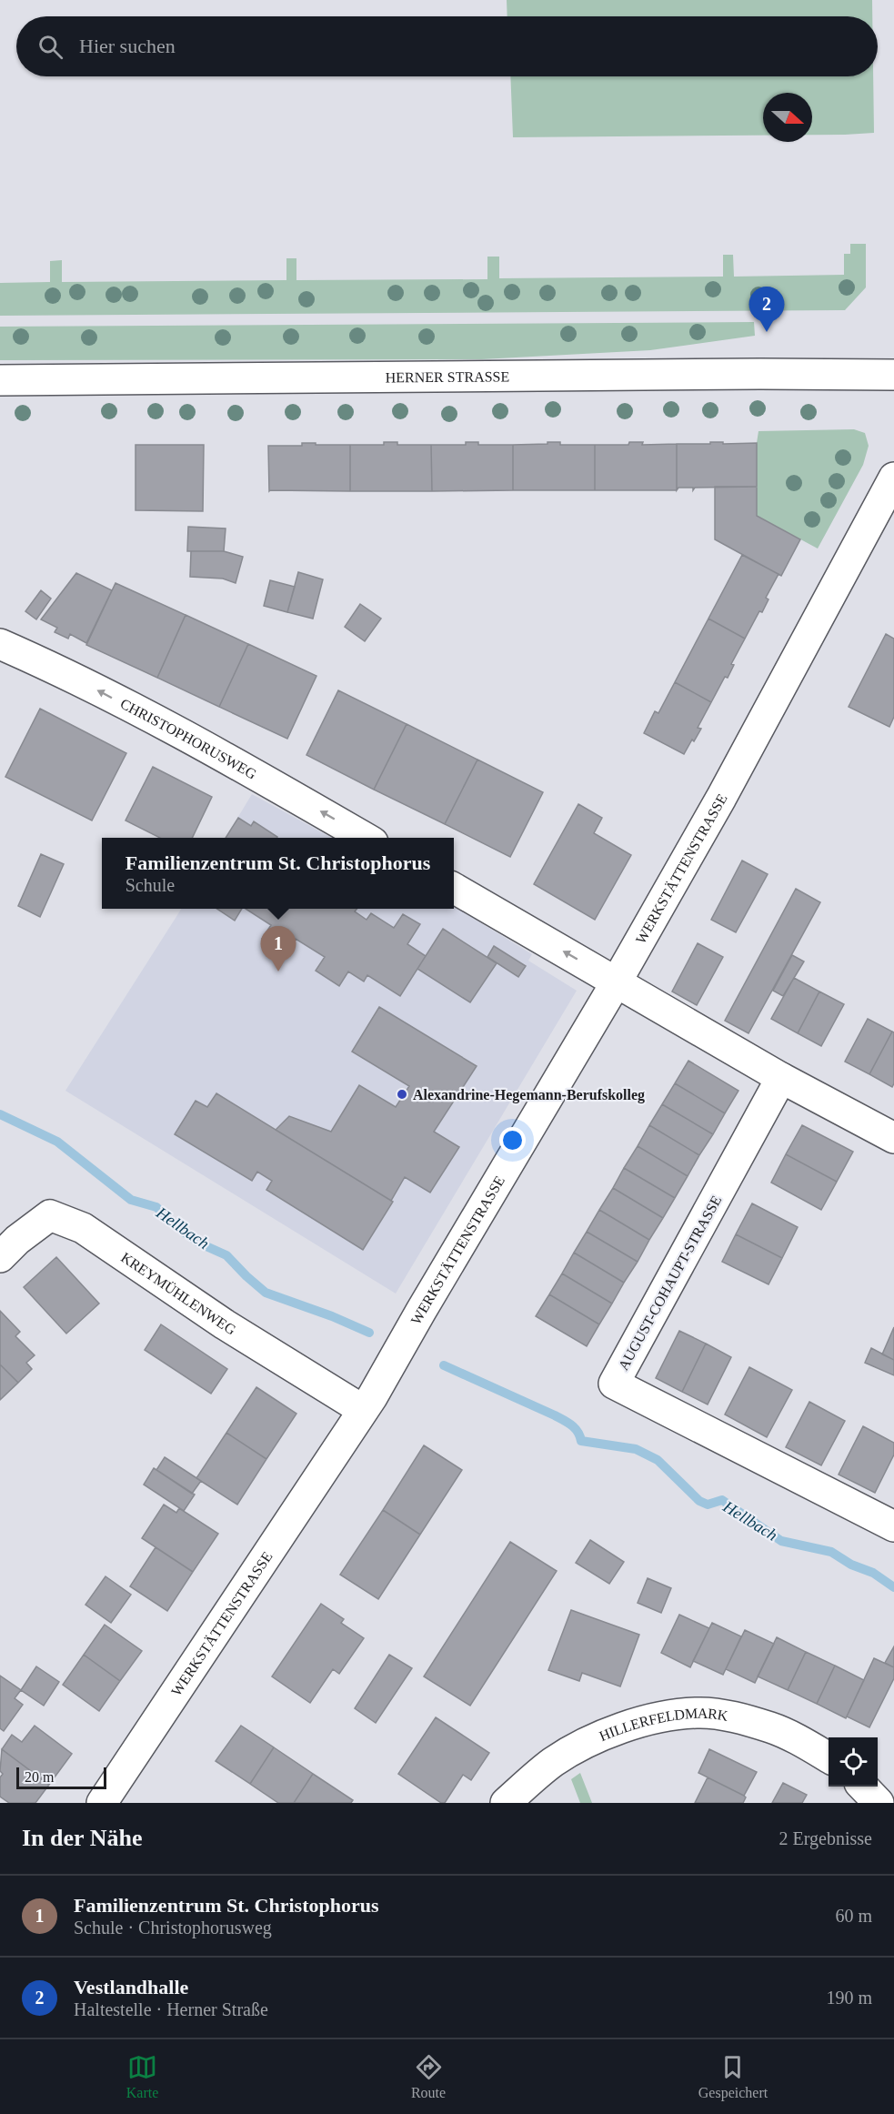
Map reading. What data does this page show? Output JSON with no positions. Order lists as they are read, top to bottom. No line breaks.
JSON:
{"streets":{"street":["HERNER STRASSE","CHRISTOPHORUSWEG","WERKSTÄTTENSTRASSE","AUGUST-COHAUPT-STRASSE","KREYMÜHLENWEG","HILLERFELDMARK"]},"crossings":[["WERKSTÄTTENSTRASSE","KREYMÜHLENWEG"]],"one_way":["CHRISTOPHORUSWEG"],"water":["Hellbach"],"places":["Alexandrine-Hegemann-Berufskolleg"],"scale_bar":"20 m","north":"right","page":{"search":"Hier suchen","pins":["2","1"],"popup":["Familienzentrum St. Christophorus","Schule"],"scale":"20 m","heading":["In der Nähe","2 Ergebnisse"],"list":[{"mark":"1","name":"Familienzentrum St. Christophorus","note":"Schule · Christophorusweg","value":"60 m"},{"mark":"2","name":"Vestlandhalle","note":"Haltestelle · Herner Straße","value":"190 m"}],"nav":["Karte","Route","Gespeichert"]}}
